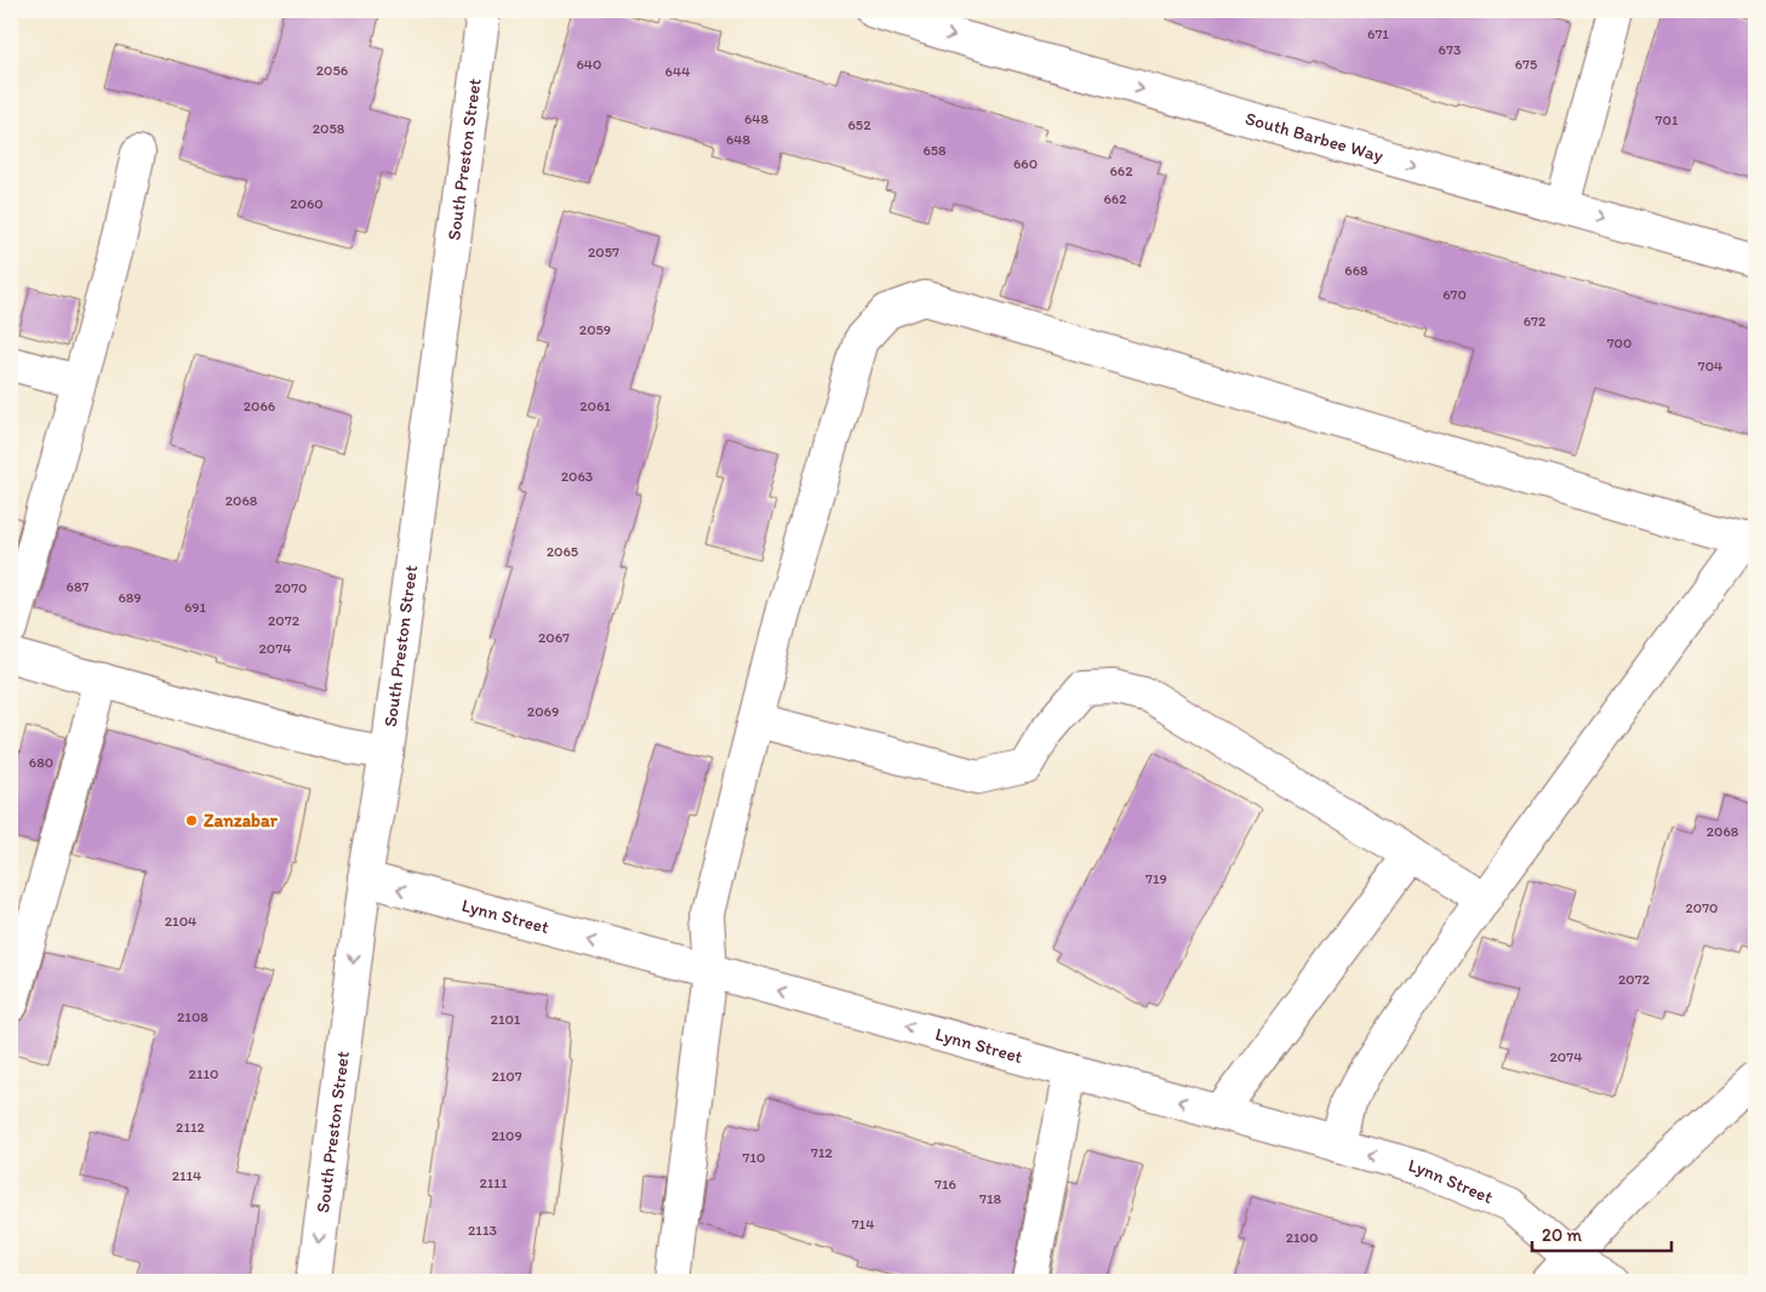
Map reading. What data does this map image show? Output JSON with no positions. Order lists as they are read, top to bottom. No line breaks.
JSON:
{"streets":{"street":["South Barbee Way","South Preston Street","Lynn Street"]},"crossings":[["South Preston Street","Lynn Street"]],"one_way":["South Barbee Way","Lynn Street"],"places":["Zanzabar"],"house_numbers":["671","673","640","675","2056","644","648","701","652","2058","648","658","660","662","662","2060","2057","668","670","672","2059","700","704","2066","2061","2063","2068","2065","687","2070","689","691","2072","2067","2074","2069","680","2068","719","2070","2104","2072","2108","2101","2074","2110","2107","2112","2109","712","710","2114","2111","716","718","714","2113","2100"],"scale_bar":"20 m"}
